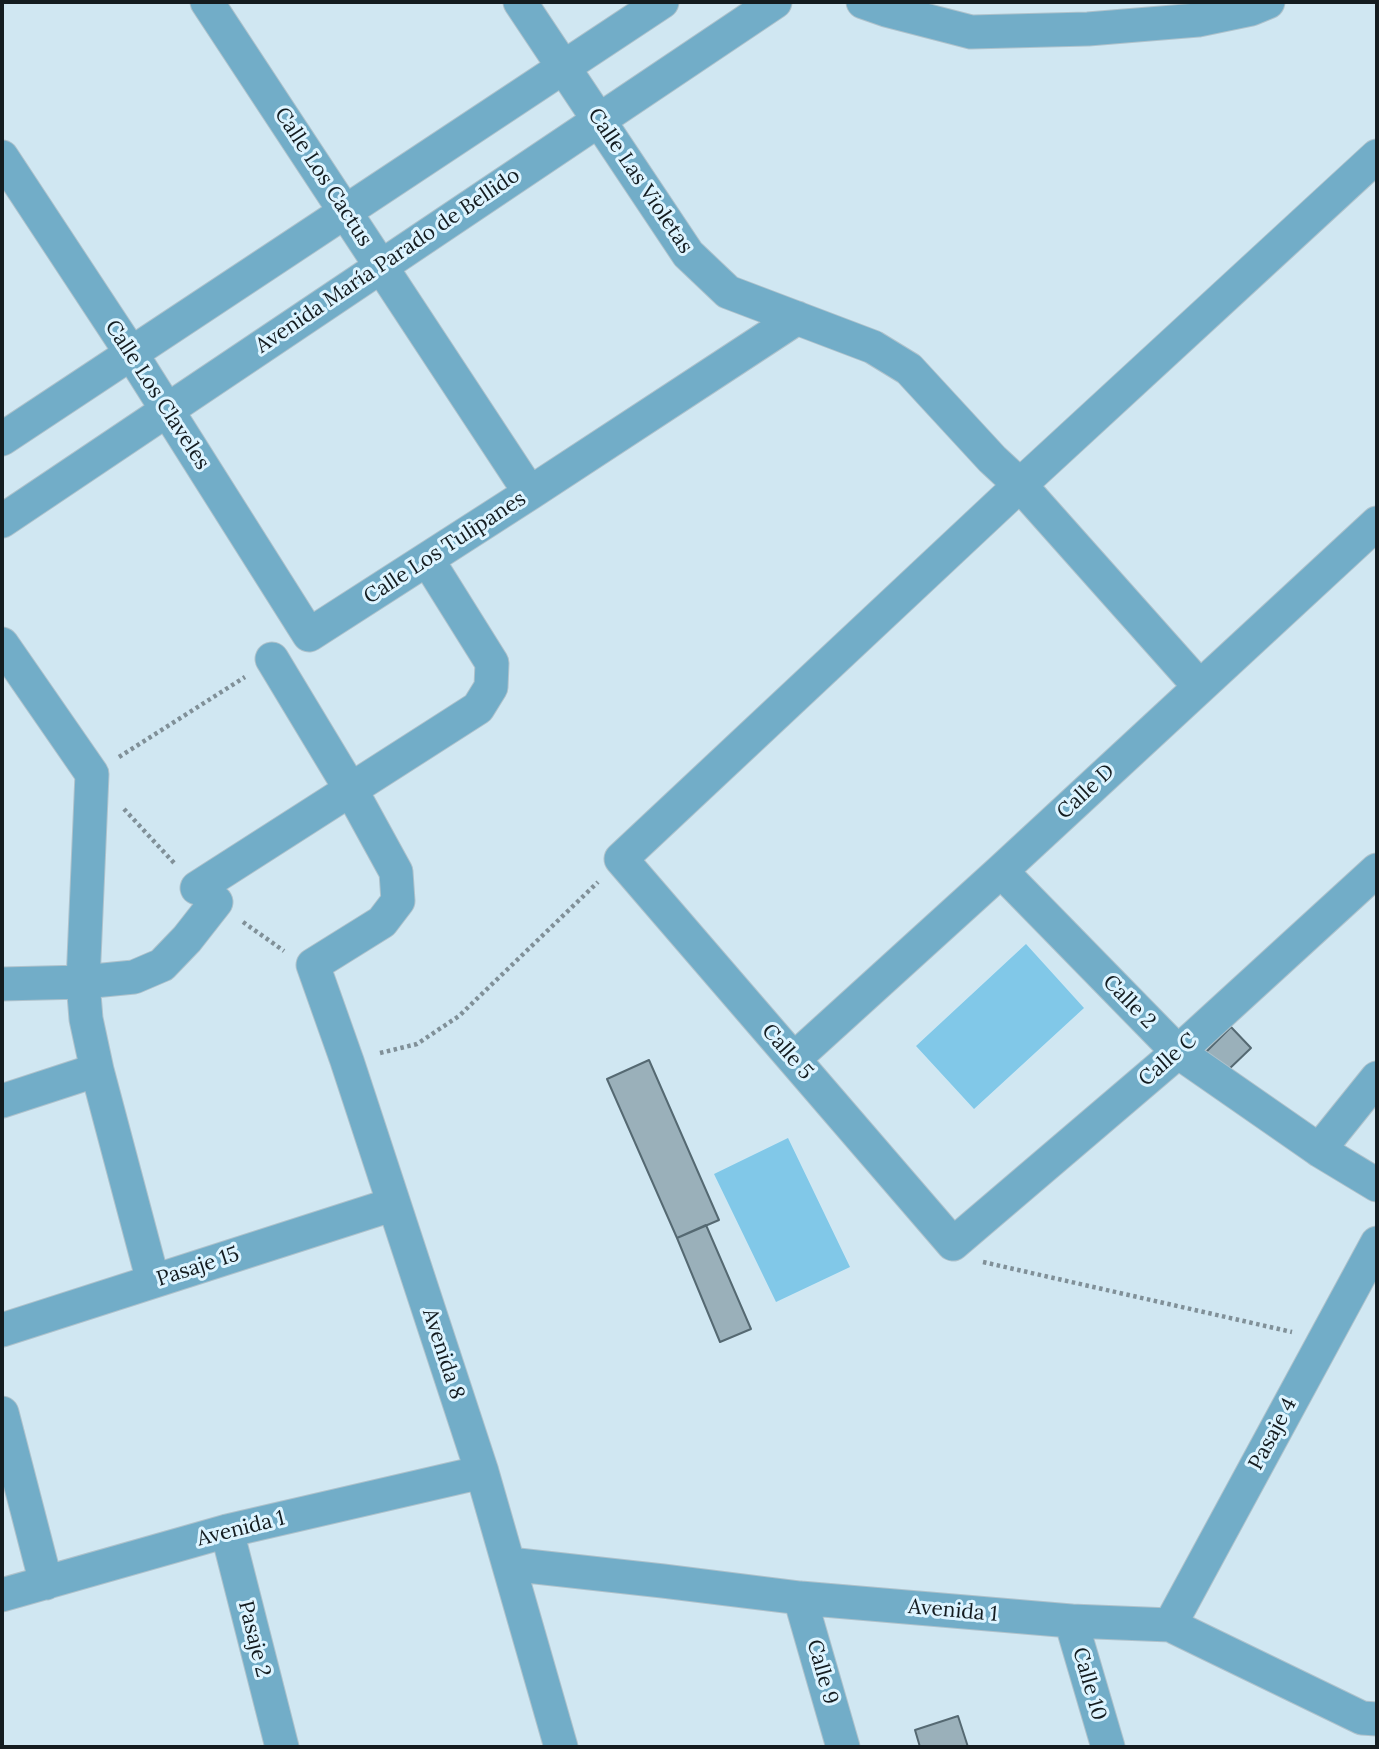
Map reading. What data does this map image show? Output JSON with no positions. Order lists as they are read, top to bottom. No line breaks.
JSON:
{"streets":{"street":["Calle Los Cactus","Calle Las Violetas","Avenida María Parado de Bellido","Calle Los Claveles","Calle Los Tulipanes","Calle D","Calle 2","Calle 5","Calle C","Pasaje 15","Avenida 8","Pasaje 4","Avenida 1","Pasaje 2","Calle 9","Calle 10"]},"crossings":[["Calle Los Cactus","Avenida María Parado de Bellido"],["Calle Los Cactus","Calle Los Tulipanes"],["Calle Las Violetas","Avenida María Parado de Bellido"],["Calle Las Violetas","Calle Los Tulipanes"],["Calle Las Violetas","Calle D"],["Avenida María Parado de Bellido","Calle Los Claveles"],["Calle Los Claveles","Calle Los Tulipanes"],["Calle D","Calle 2"],["Calle D","Calle 5"],["Calle 2","Calle C"],["Calle 5","Calle C"],["Pasaje 15","Avenida 8"],["Avenida 8","Avenida 1"],["Pasaje 4","Avenida 1"],["Avenida 1","Pasaje 2"],["Avenida 1","Calle 9"],["Avenida 1","Calle 10"]]}
